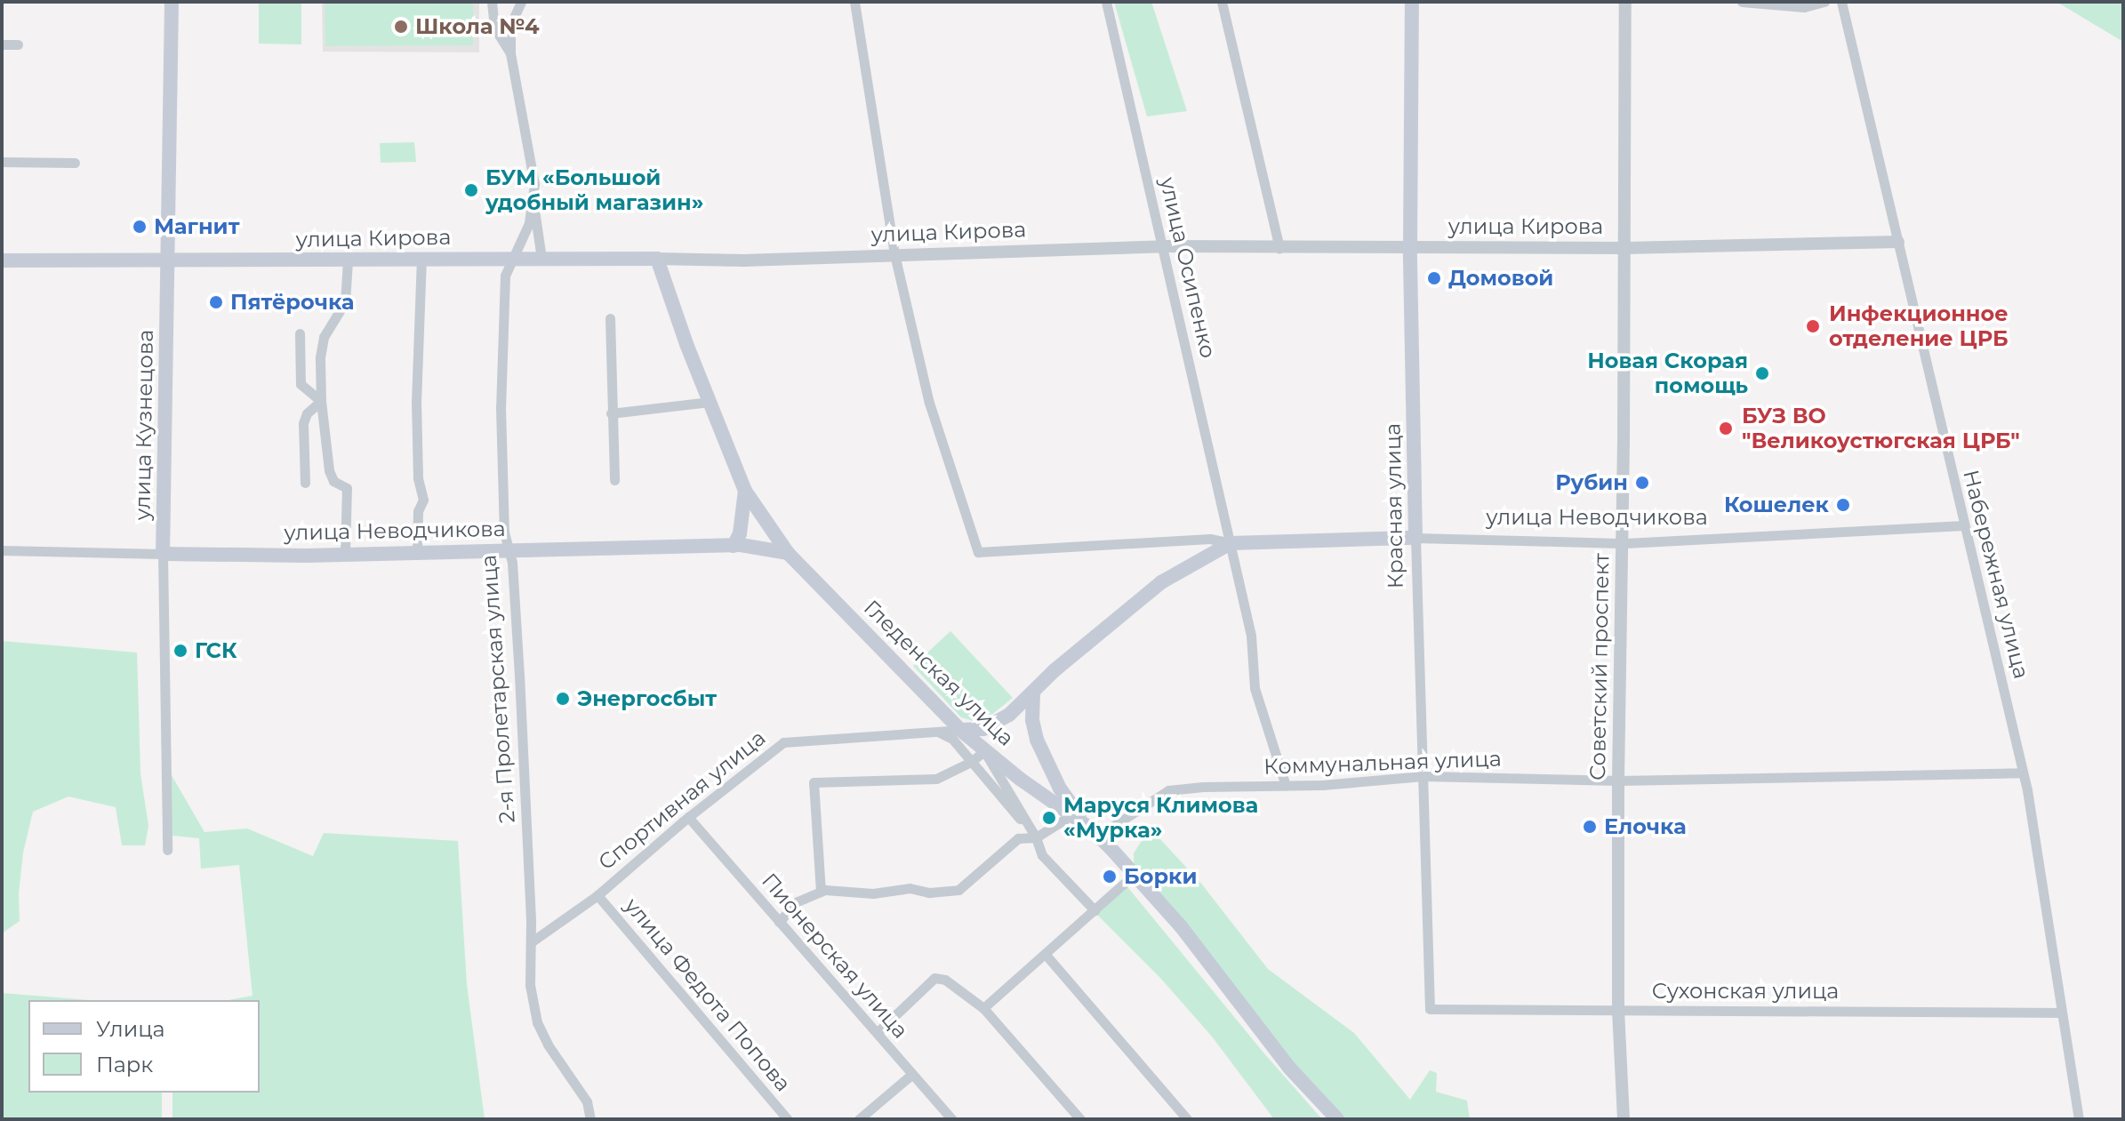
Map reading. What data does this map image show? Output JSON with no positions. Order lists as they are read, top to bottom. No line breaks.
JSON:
{"streets":{"main road":["улица Кирова","улица Кузнецова","Красная улица","улица Неводчикова","Гледенская улица"],"street":["улица Осипенко","Набережная улица","Советский проспект","2-я Пролетарская улица","Коммунальная улица","Спортивная улица","Пионерская улица","Сухонская улица","улица Федота Попова"]},"crossings":[["улица Кирова","улица Осипенко"],["улица Кирова","улица Кузнецова"],["улица Кирова","Красная улица"],["улица Кирова","улица Неводчикова"],["улица Кирова","Набережная улица"],["улица Кирова","Советский проспект"],["улица Кирова","Гледенская улица"],["улица Кирова","2-я Пролетарская улица"],["улица Осипенко","улица Неводчикова"],["улица Осипенко","Коммунальная улица"],["улица Кузнецова","улица Неводчикова"],["Красная улица","улица Неводчикова"],["Красная улица","Коммунальная улица"],["Красная улица","Сухонская улица"],["улица Неводчикова","Набережная улица"],["улица Неводчикова","Советский проспект"],["улица Неводчикова","Гледенская улица"],["улица Неводчикова","2-я Пролетарская улица"],["улица Неводчикова","Спортивная улица"],["Набережная улица","Коммунальная улица"],["Набережная улица","Сухонская улица"],["Советский проспект","Коммунальная улица"],["Советский проспект","Сухонская улица"],["Гледенская улица","Коммунальная улица"],["Гледенская улица","Спортивная улица"],["2-я Пролетарская улица","Спортивная улица"],["Спортивная улица","Пионерская улица"],["Спортивная улица","улица Федота Попова"]],"places":["Школа №4","БУМ «Большой удобный магазин»","Магнит","Домовой","Пятёрочка","Инфекционное отделение ЦРБ","Новая Скорая помощь","БУЗ ВО \"Великоустюгская ЦРБ\"","Рубин","Кошелек","ГСК","Энергосбыт","Маруся Климова «Мурка»","Елочка","Борки"],"legend":["Улица","Парк"]}
